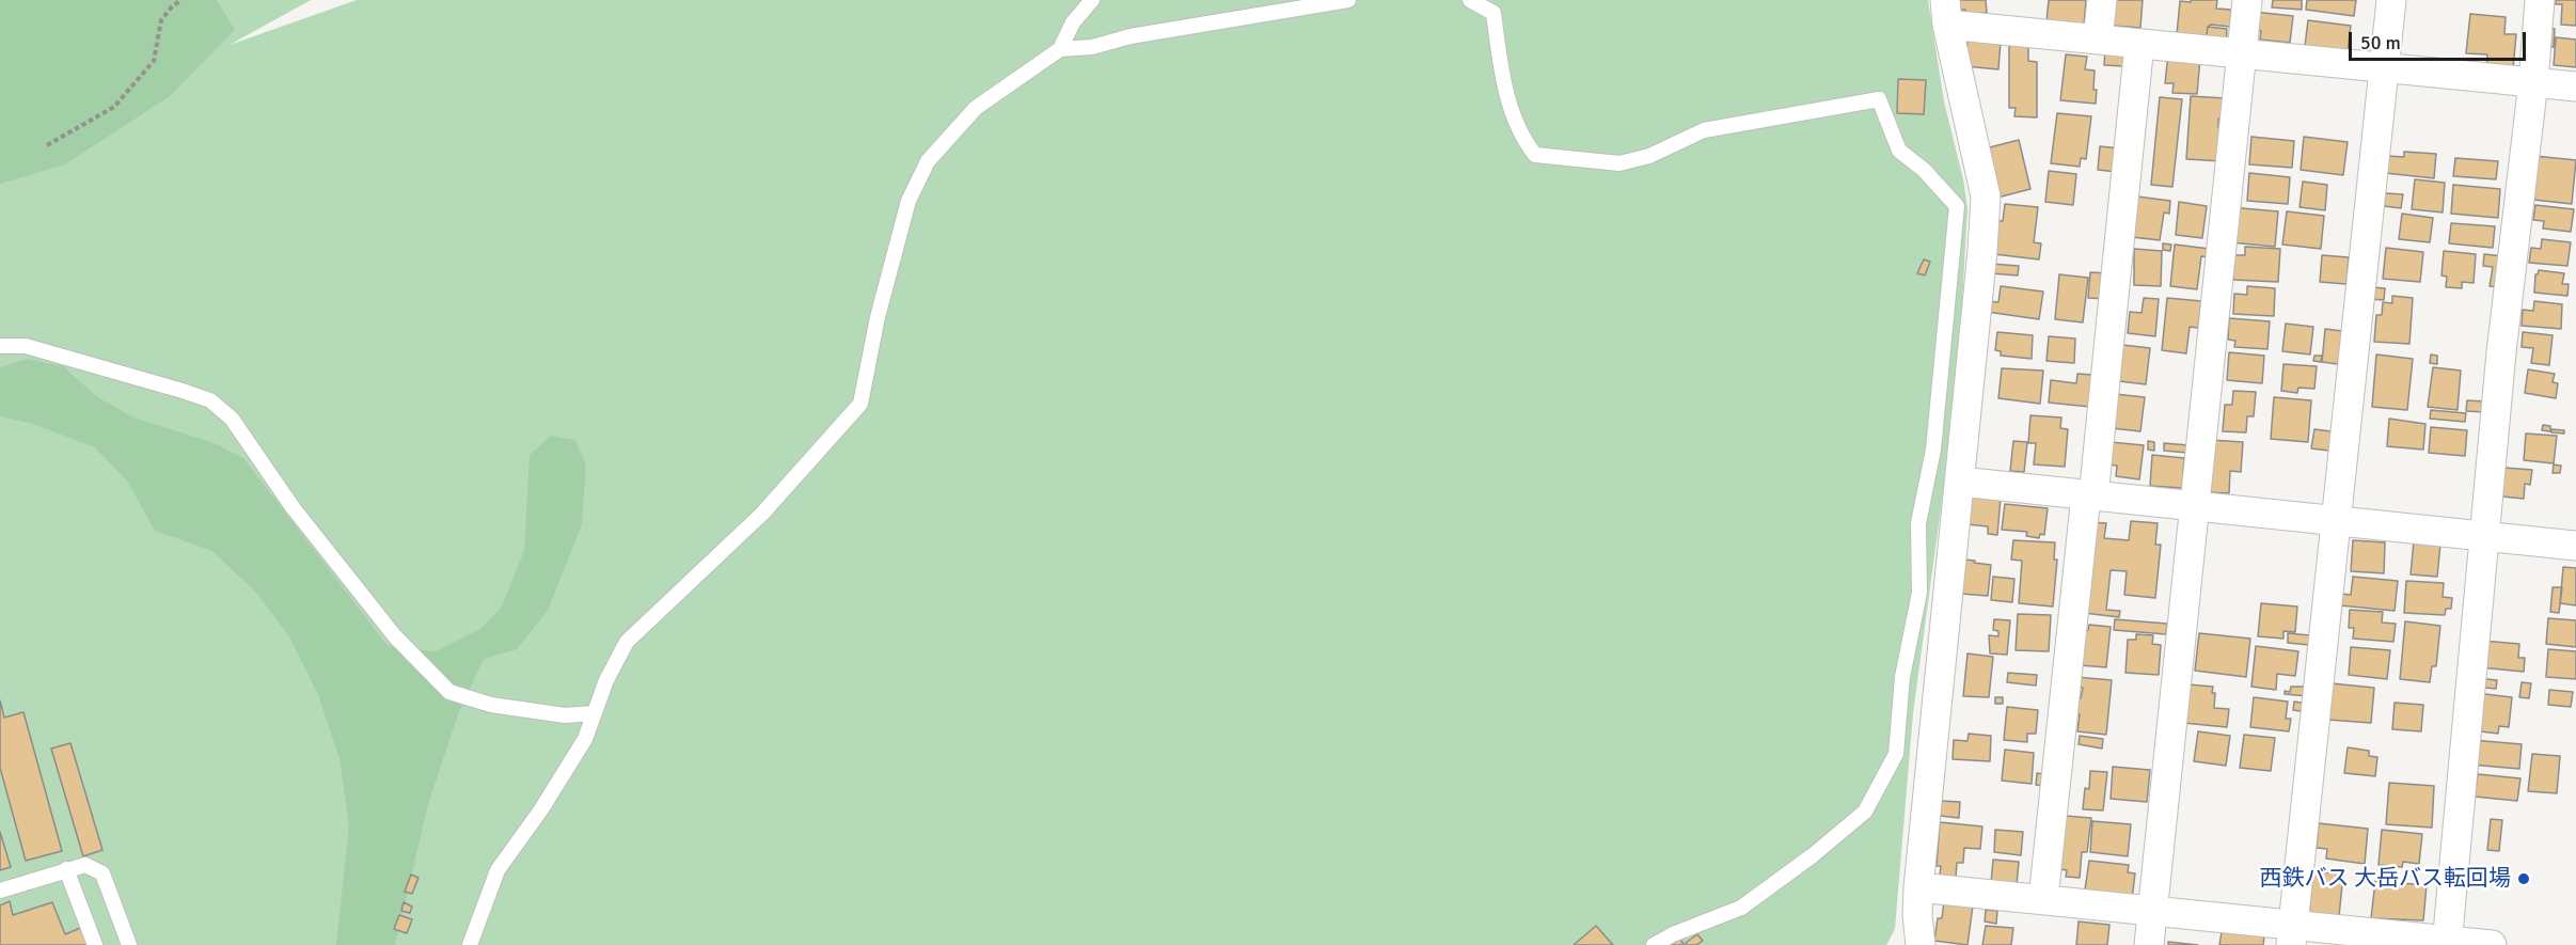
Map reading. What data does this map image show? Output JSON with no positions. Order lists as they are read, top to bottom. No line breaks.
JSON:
{"places":["西鉄バス 大岳バス転回場"],"scale_bar":"50 m"}
